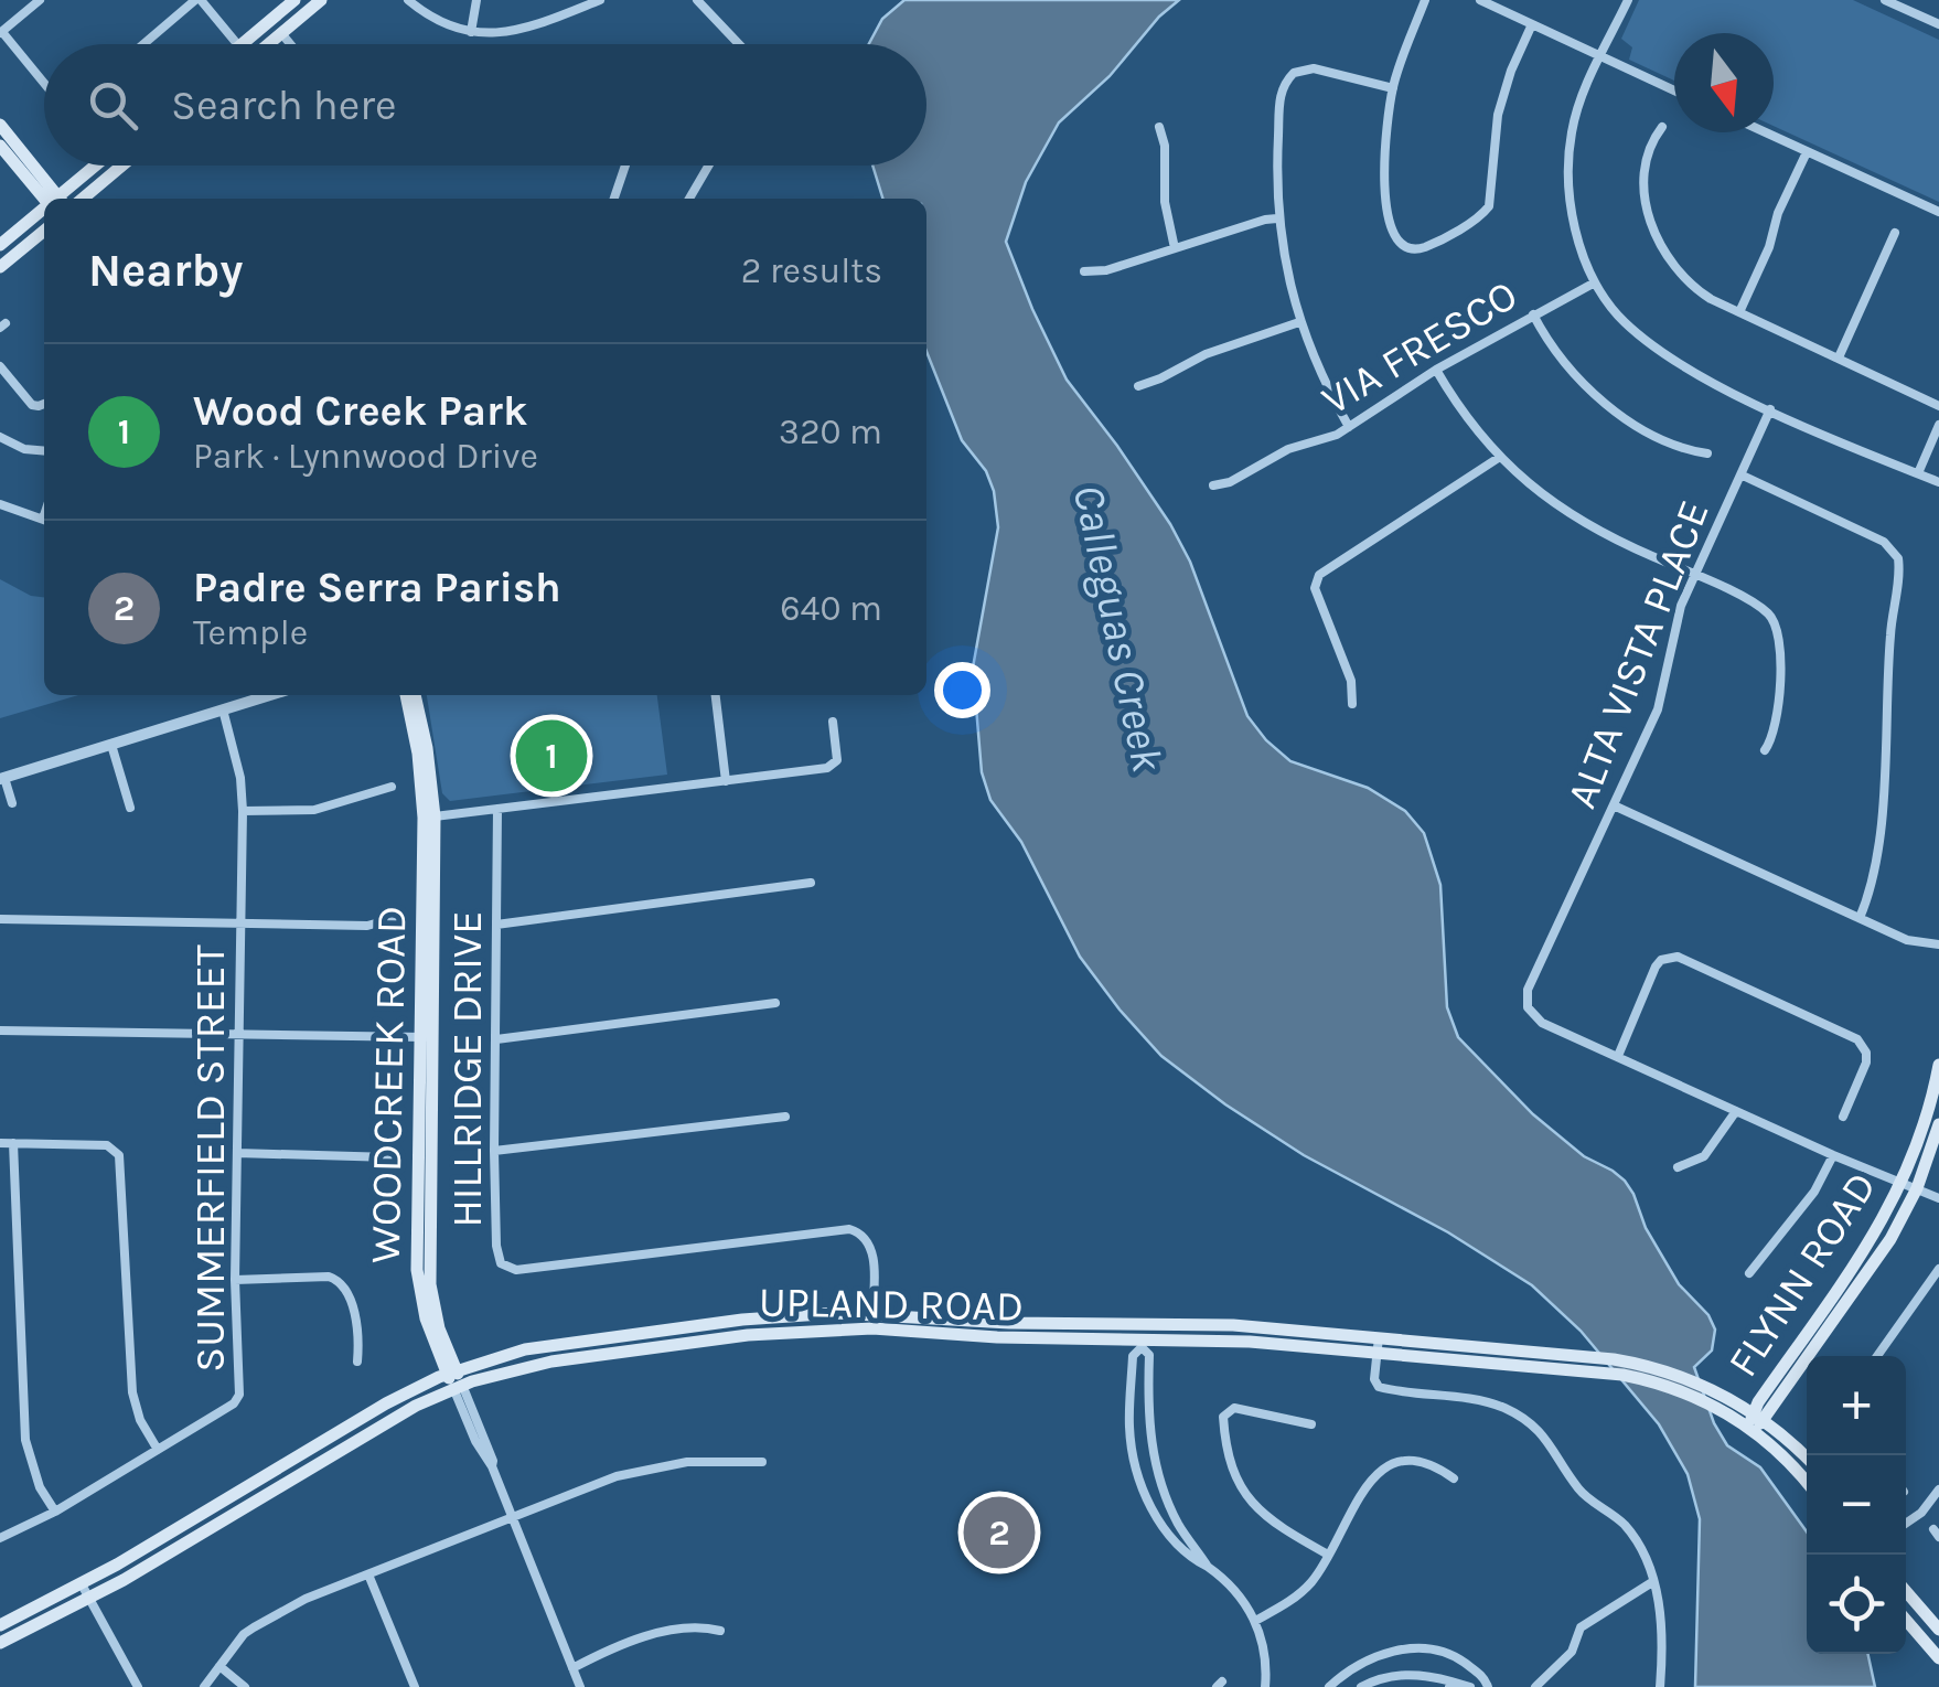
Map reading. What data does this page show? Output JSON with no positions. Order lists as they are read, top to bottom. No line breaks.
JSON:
{"streets":{"main road":["WOODCREEK ROAD","FLYNN ROAD","UPLAND ROAD"],"street":["VIA FRESCO","ALTA VISTA PLACE","HILLRIDGE DRIVE","SUMMERFIELD STREET"]},"crossings":[["HILLRIDGE DRIVE","UPLAND ROAD"],["WOODCREEK ROAD","UPLAND ROAD"],["FLYNN ROAD","UPLAND ROAD"]],"water":["Calleguas Creek"],"north":"bottom","page":{"search":"Search here","heading":["Nearby","2 results"],"list":[{"mark":"1","name":"Wood Creek Park","note":"Park · Lynnwood Drive","value":"320 m"},{"mark":"2","name":"Padre Serra Parish","note":"Temple","value":"640 m"}],"pins":["1","2"],"map_buttons":["+","−"]}}
